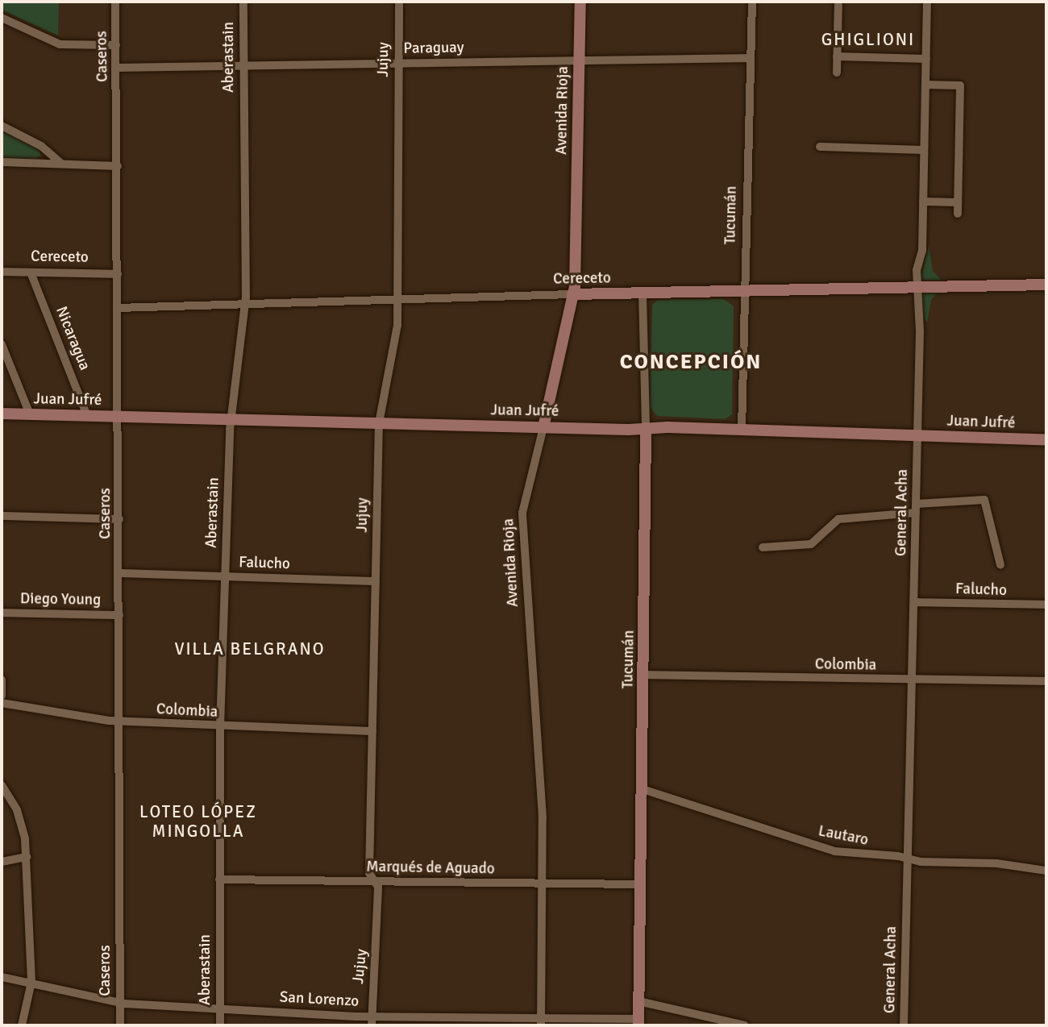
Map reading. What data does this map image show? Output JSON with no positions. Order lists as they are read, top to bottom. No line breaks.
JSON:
{"streets":{"main road":["Avenida Rioja","Tucumán","Cereceto","Juan Jufré"],"street":["Paraguay","Caseros","Aberastain","Jujuy","Nicaragua","General Acha","Falucho","Diego Young","Colombia","Lautaro","Marqués de Aguado","San Lorenzo"]},"crossings":[["Paraguay","Caseros"],["Paraguay","Aberastain"],["Paraguay","Jujuy"],["Paraguay","Avenida Rioja"],["Paraguay","Tucumán"],["Caseros","Cereceto"],["Caseros","Juan Jufré"],["Caseros","Falucho"],["Caseros","Diego Young"],["Caseros","Colombia"],["Caseros","San Lorenzo"],["Aberastain","Cereceto"],["Aberastain","Juan Jufré"],["Aberastain","Falucho"],["Aberastain","Colombia"],["Aberastain","Marqués de Aguado"],["Aberastain","San Lorenzo"],["Jujuy","Cereceto"],["Jujuy","Juan Jufré"],["Jujuy","Falucho"],["Jujuy","Colombia"],["Jujuy","Marqués de Aguado"],["Jujuy","San Lorenzo"],["Avenida Rioja","Cereceto"],["Avenida Rioja","Juan Jufré"],["Avenida Rioja","Marqués de Aguado"],["Avenida Rioja","San Lorenzo"],["Tucumán","Cereceto"],["Tucumán","Juan Jufré"],["Tucumán","Colombia"],["Tucumán","Lautaro"],["Tucumán","Marqués de Aguado"],["Tucumán","San Lorenzo"],["Cereceto","Nicaragua"],["Cereceto","General Acha"],["Nicaragua","Juan Jufré"],["Juan Jufré","General Acha"],["General Acha","Falucho"],["General Acha","Colombia"],["General Acha","Lautaro"]],"districts":["GHIGLIONI","CONCEPCIÓN","VILLA BELGRANO","LOTEO LÓPEZ MINGOLLA"]}
